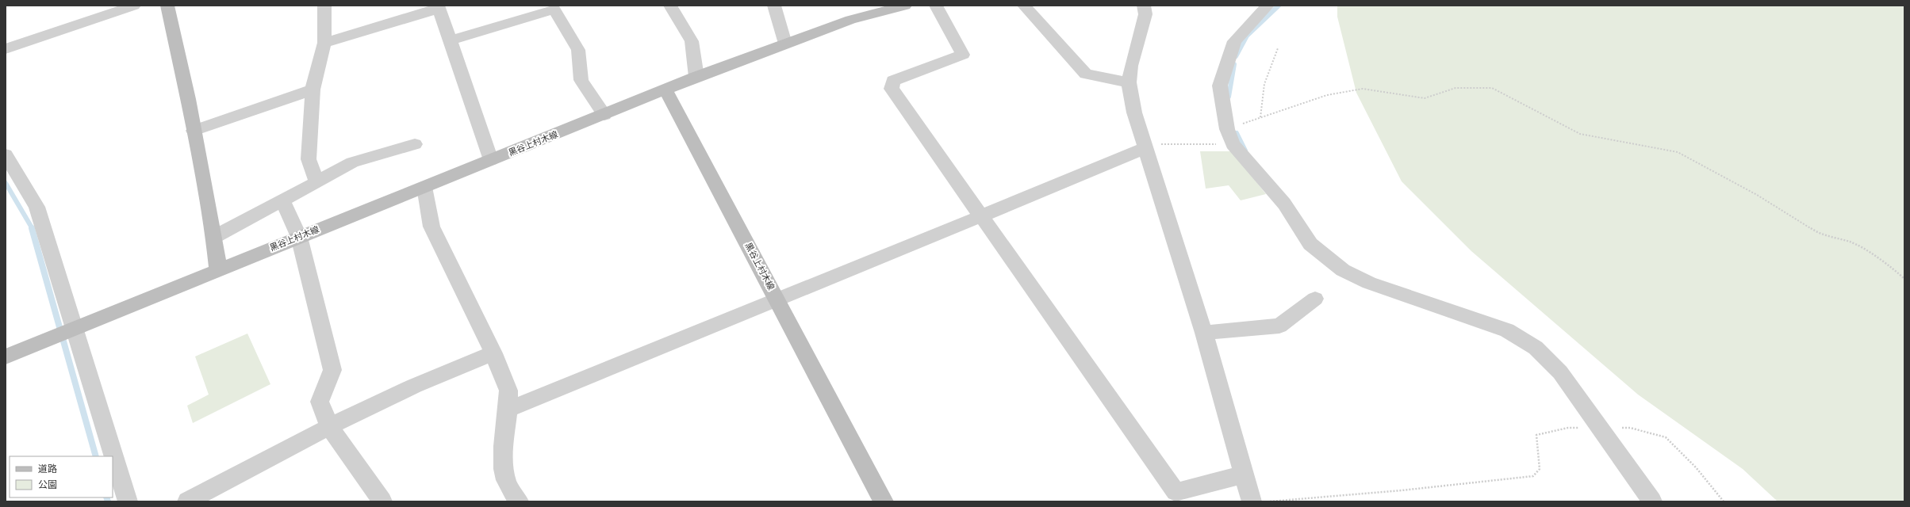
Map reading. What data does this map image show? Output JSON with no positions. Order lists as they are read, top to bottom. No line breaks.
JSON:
{"streets":{"main road":["黒谷上村木線"]},"legend":["道路","公園"]}
